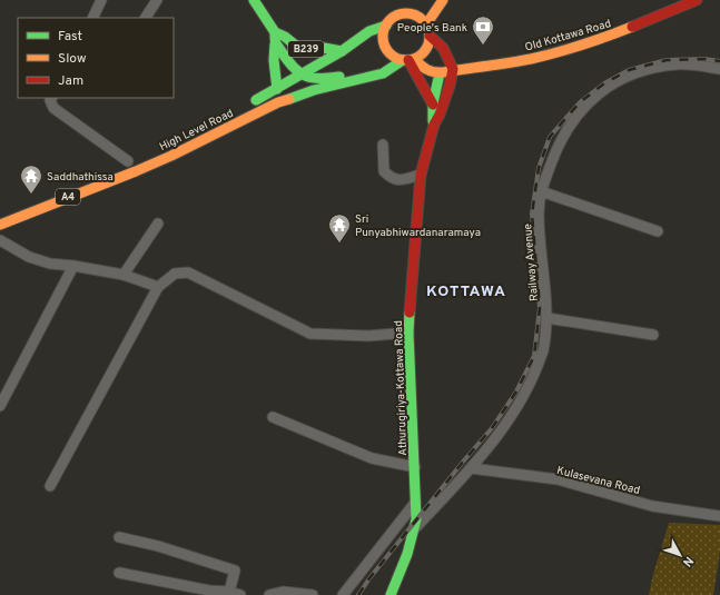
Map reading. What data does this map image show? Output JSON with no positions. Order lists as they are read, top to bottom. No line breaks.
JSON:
{"streets":{"main road":["Old Kottawa Road","B239","High Level Road","A4","Athurugiriya-Kottawa Road"],"street":["Railway Avenue","Kulasevana Road"]},"crossings":[["Old Kottawa Road","Athurugiriya-Kottawa Road"],["Railway Avenue","Athurugiriya-Kottawa Road"],["Railway Avenue","Kulasevana Road"]],"districts":["KOTTAWA"],"places":{"bank":["People's Bank"],"temple":["Saddhathissa","Sri Punyabhiwardanaramaya"]},"legend":["Fast","Slow","Jam"],"north":"bottom right"}
